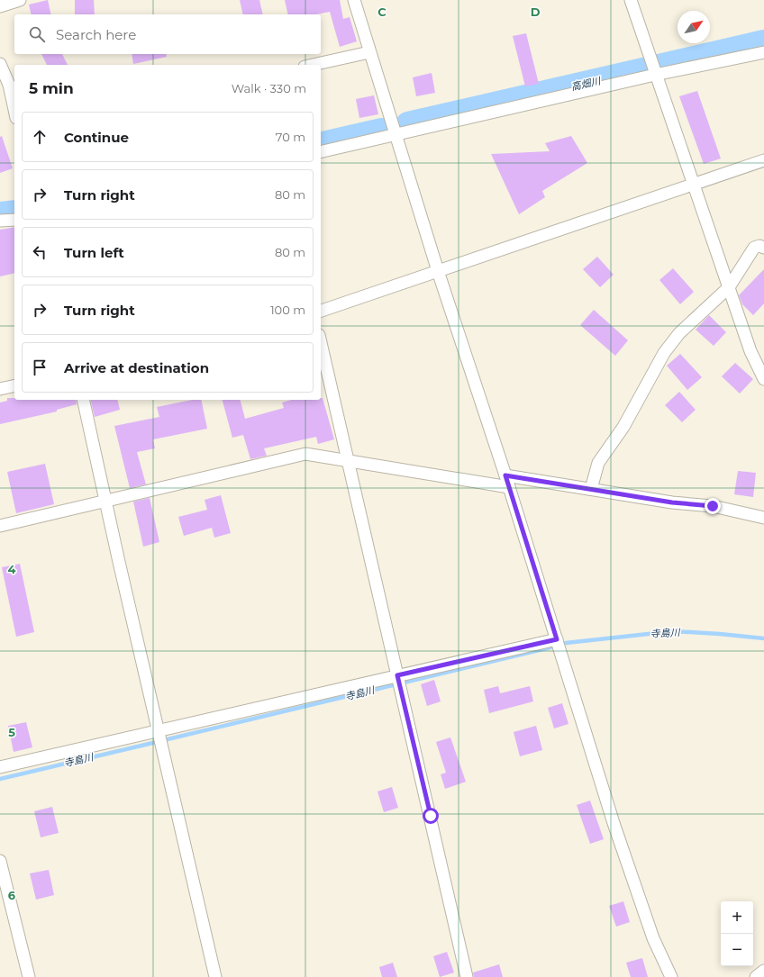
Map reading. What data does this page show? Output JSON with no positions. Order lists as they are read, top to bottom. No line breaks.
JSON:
{"water":["高畑川","寺島川"],"north":"top right","page":{"search":"Search here","heading":["5 min","Walk · 330 m"],"list":[["Continue","70 m"],["Turn right","80 m"],["Turn left","80 m"],["Turn right","100 m"],"Arrive at destination"],"map_buttons":["+","−"]},"grid":{"columns":["C","D"],"rows":["4","5","6"]}}
